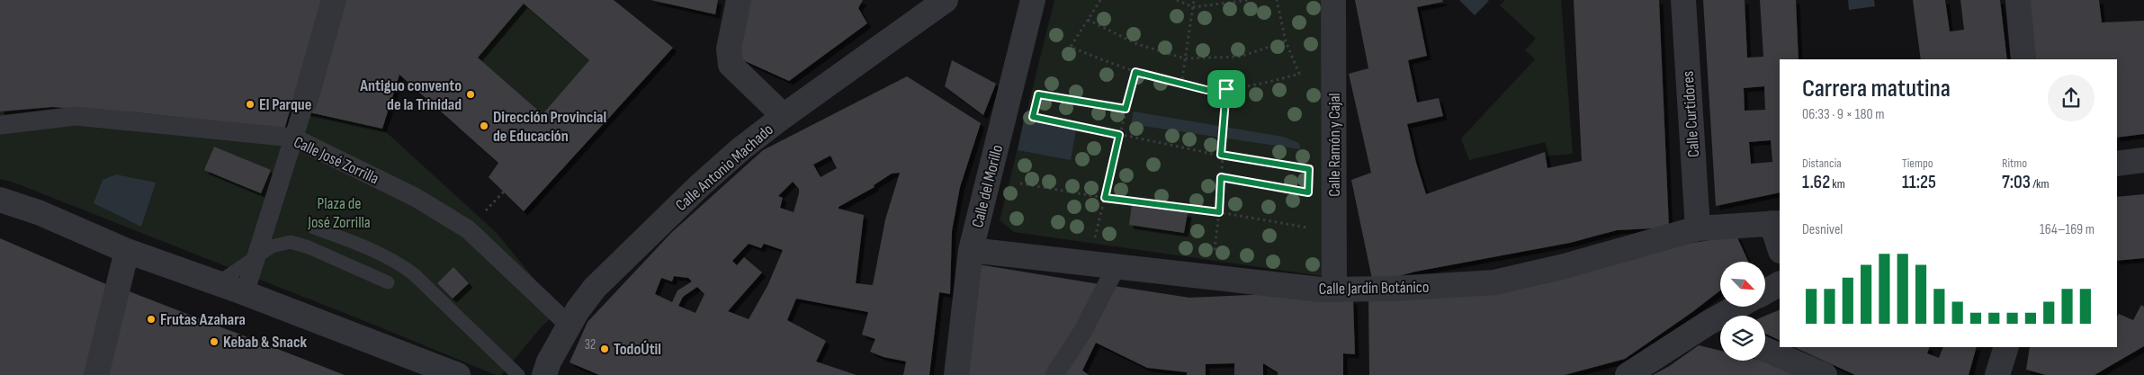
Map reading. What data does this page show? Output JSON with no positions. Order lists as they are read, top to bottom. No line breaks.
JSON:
{"streets":{"street":["Calle Curtidores","Calle Ramón y Cajal","Calle José Zorrilla","Calle Antonio Machado","Calle del Morillo","Calle Jardín Botánico"]},"crossings":[["Calle Curtidores","Calle Jardín Botánico"],["Calle Ramón y Cajal","Calle Jardín Botánico"],["Calle José Zorrilla","Calle Antonio Machado"],["Calle del Morillo","Calle Jardín Botánico"]],"parks":["Plaza de José Zorrilla"],"places":["Antiguo convento de la Trinidad","El Parque","Dirección Provincial de Educación","Frutas Azahara","Kebab & Snack","TodoÚtil"],"house_numbers":["32"],"north":"bottom right","page":{"heading":["Carrera matutina","06:33 · 9 × 180 m"],"stats":[["Distancia","1.62 km"],["Tiempo","11:25"],["Ritmo","7:03 /km"]],"chart":["Desnivel","164–169 m"]}}
